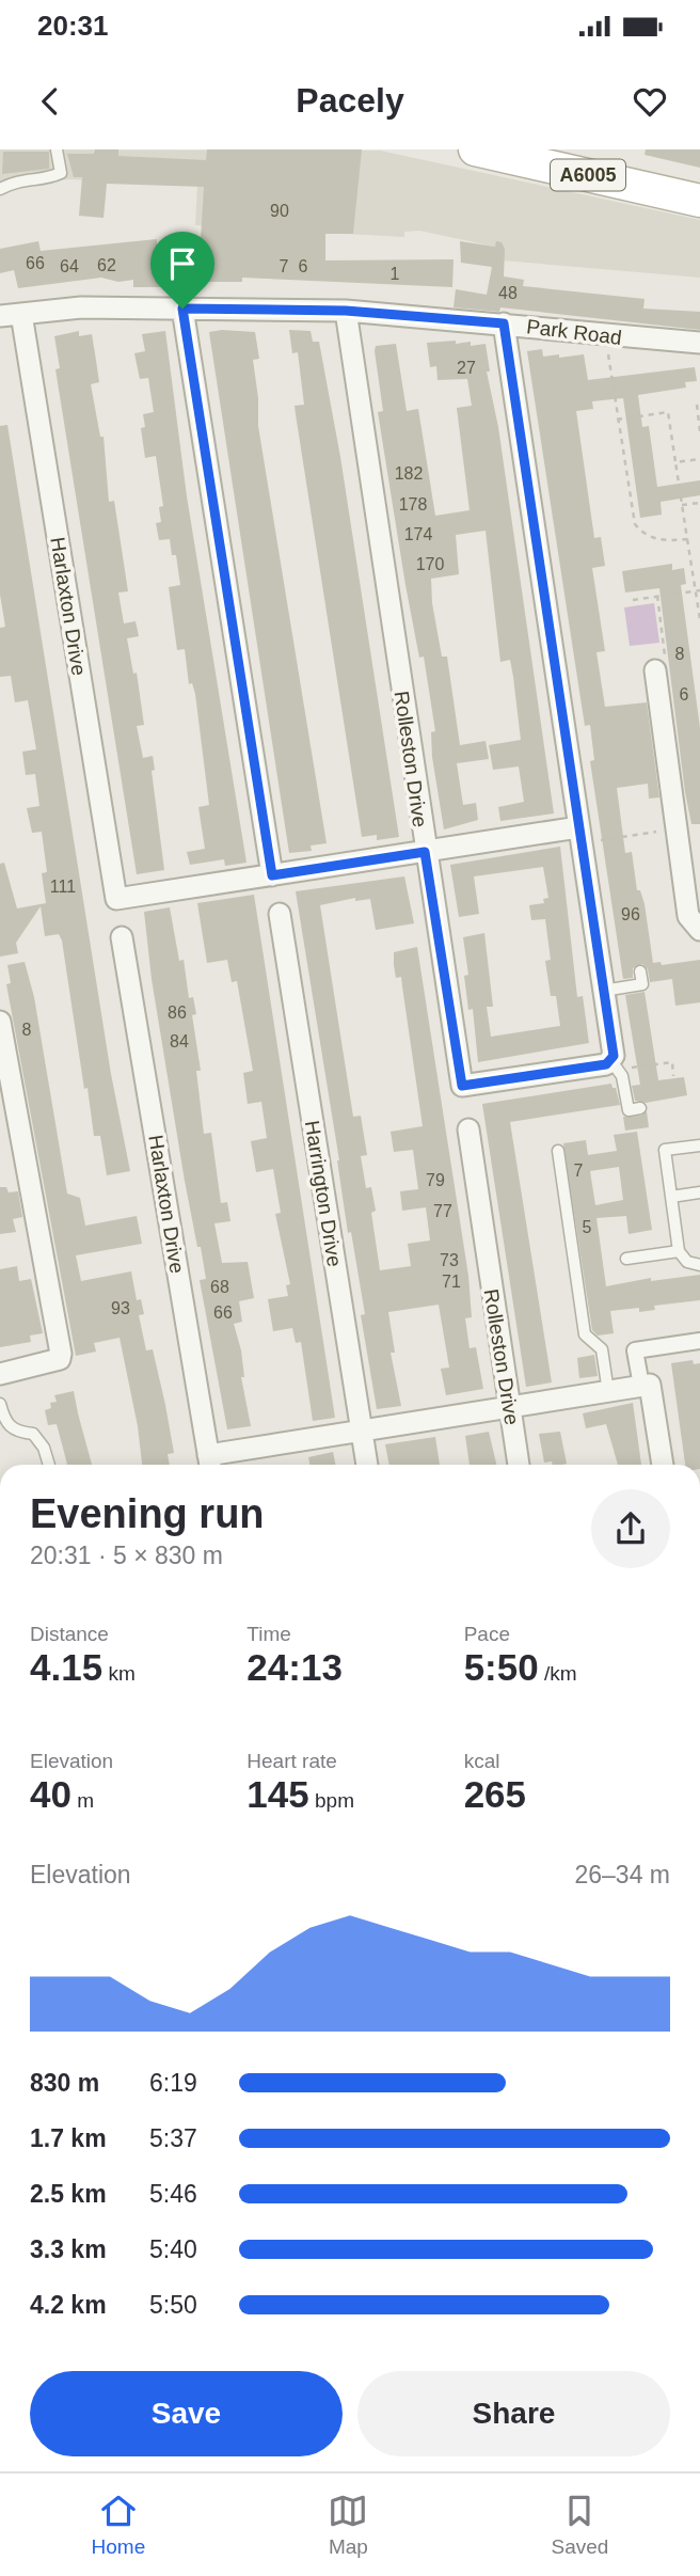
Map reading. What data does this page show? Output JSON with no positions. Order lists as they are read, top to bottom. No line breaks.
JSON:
{"streets":{"main road":["A6005"],"street":["Park Road","Harlaxton Drive","Rolleston Drive","Harrington Drive"]},"crossings":[["Park Road","Harlaxton Drive"],["Park Road","Rolleston Drive"]],"house_numbers":["90","66","62","64","7","6","1","48","27","182","178","174","170","8","6","111","96","86","8","84","7","79","77","5","73","71","68","93","66"],"page":{"status":"20:31","header":"Pacely","heading":["Evening run","20:31 · 5 × 830 m"],"stats":[["Distance","4.15 km"],["Time","24:13"],["Pace","5:50 /km"],["Elevation","40 m"],["Heart rate","145 bpm"],["kcal","265"]],"chart":["Elevation","26–34 m"],"list":[{"name":"830 m","note":"6:19"},{"name":"1.7 km","note":"5:37"},{"name":"2.5 km","note":"5:46"},{"name":"3.3 km","note":"5:40"},{"name":"4.2 km","note":"5:50"}],"buttons":["Save","Share"],"tabs":["Home","Map","Saved"]}}
